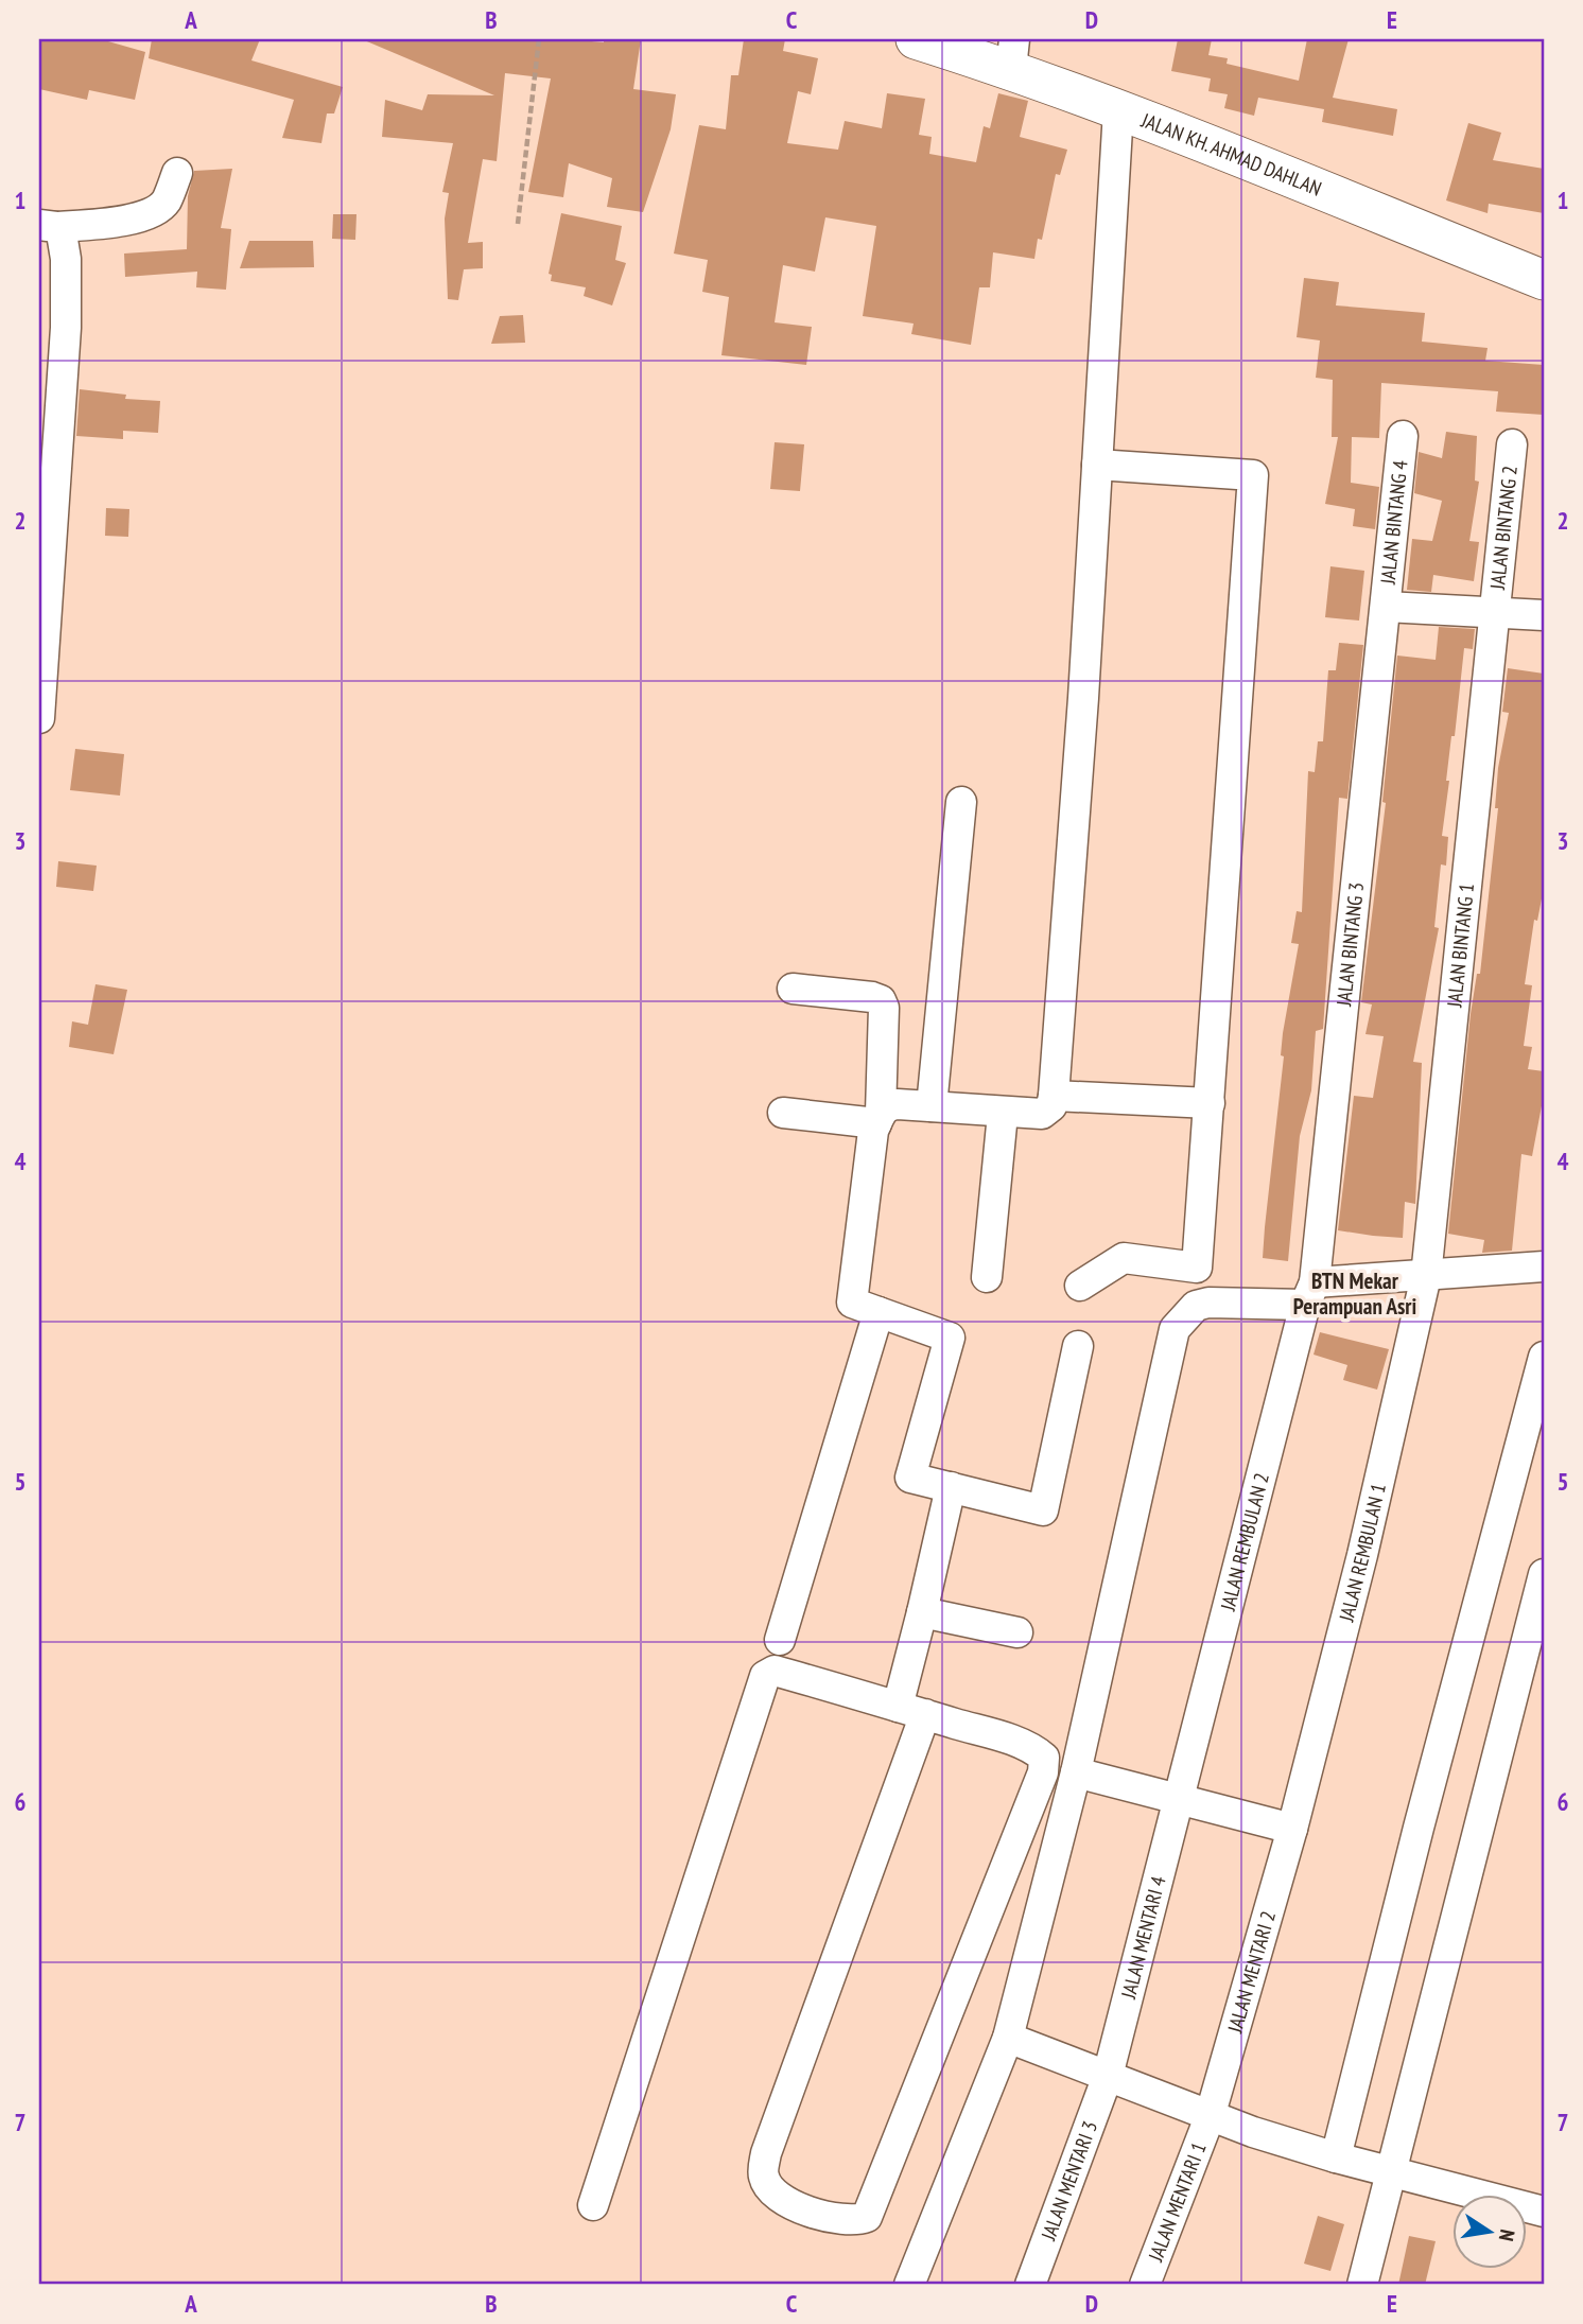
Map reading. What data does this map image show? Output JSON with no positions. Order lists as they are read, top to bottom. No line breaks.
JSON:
{"streets":{"street":["JALAN KH. AHMAD DAHLAN","JALAN BINTANG 4","JALAN BINTANG 2","JALAN BINTANG 3","JALAN BINTANG 1","JALAN REMBULAN 2","JALAN REMBULAN 1","JALAN MENTARI 4","JALAN MENTARI 2","JALAN MENTARI 3","JALAN MENTARI 1"]},"crossings":[["JALAN BINTANG 4","JALAN BINTANG 3"],["JALAN BINTANG 2","JALAN BINTANG 1"],["JALAN BINTANG 3","JALAN REMBULAN 2"],["JALAN BINTANG 1","JALAN REMBULAN 1"],["JALAN REMBULAN 2","JALAN MENTARI 4"],["JALAN REMBULAN 1","JALAN MENTARI 2"],["JALAN MENTARI 4","JALAN MENTARI 3"],["JALAN MENTARI 2","JALAN MENTARI 1"]],"districts":["BTN Mekar Perampuan Asri"],"north":"right","grid":{"columns":["A","B","C","D","E"],"rows":["1","2","3","4","5","6","7"]}}
